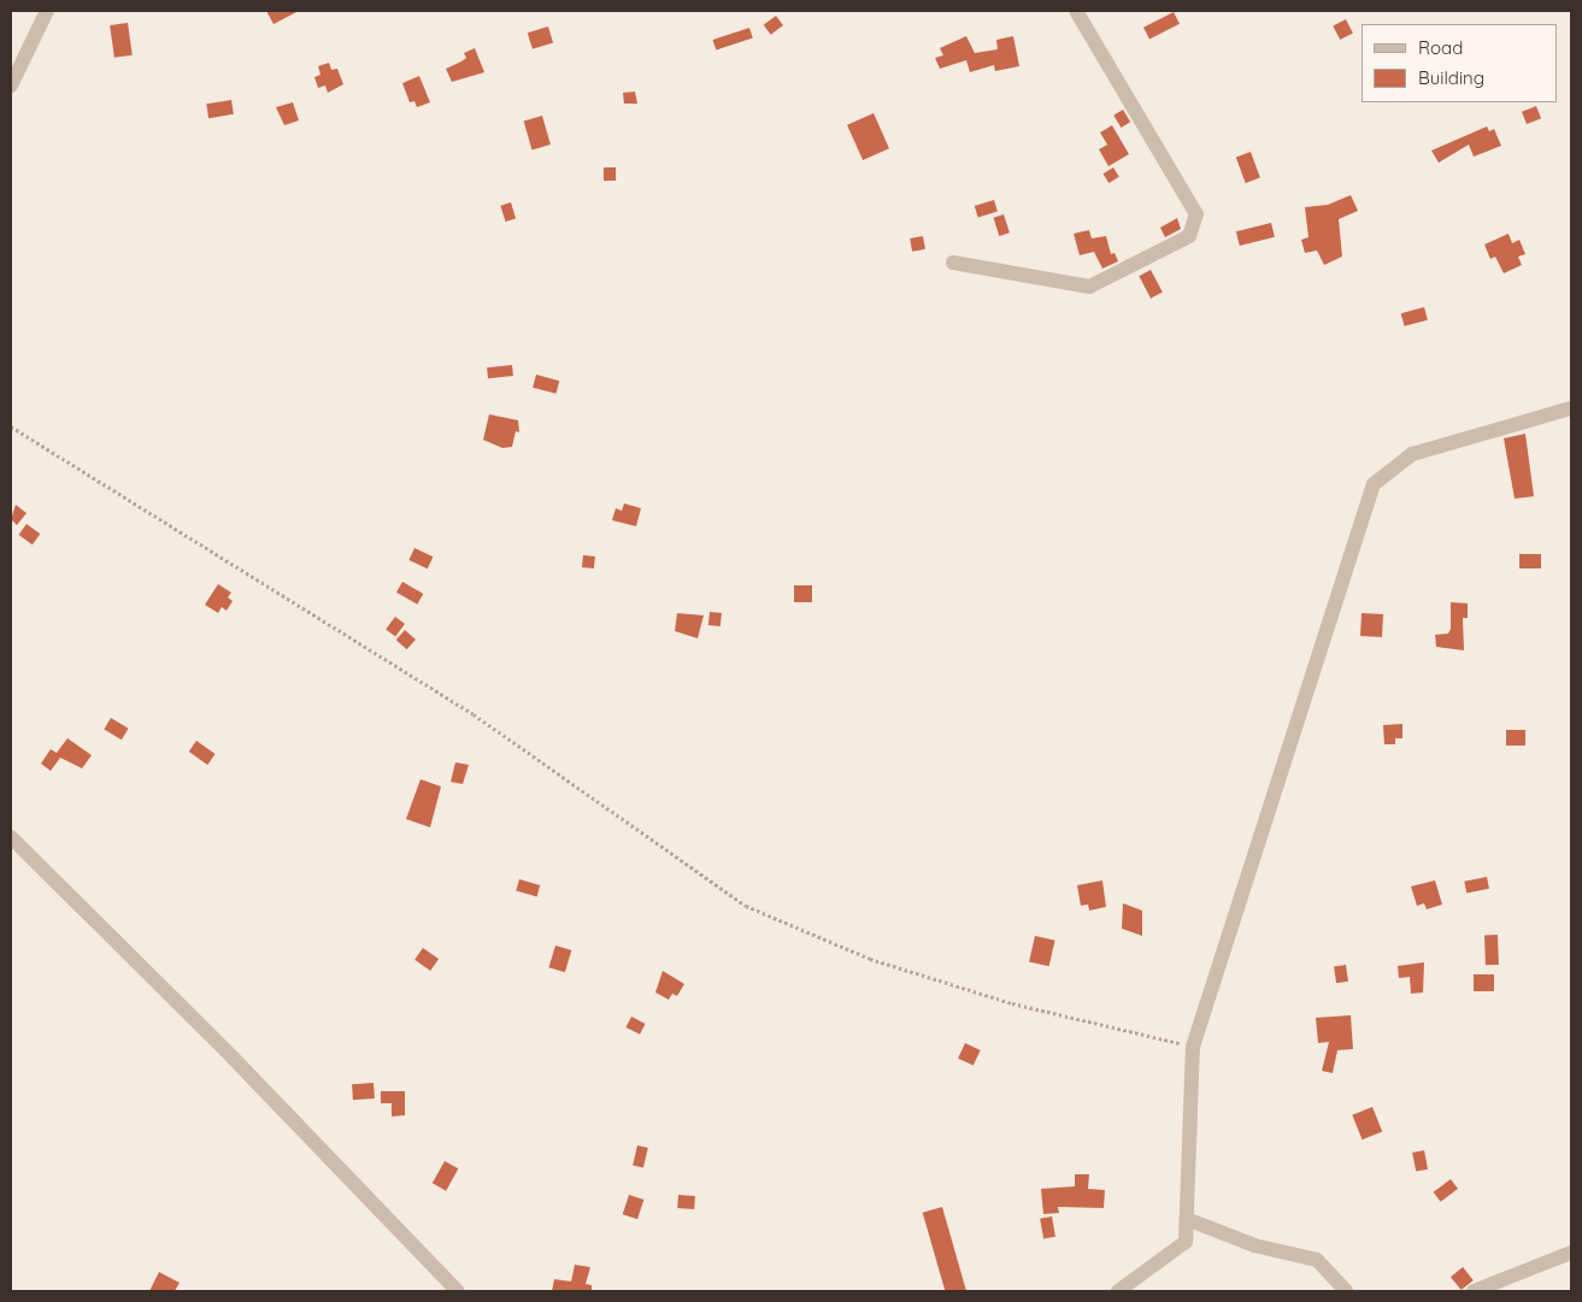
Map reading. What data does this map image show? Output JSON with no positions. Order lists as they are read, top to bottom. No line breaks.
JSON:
{"legend":["Road","Building"]}
